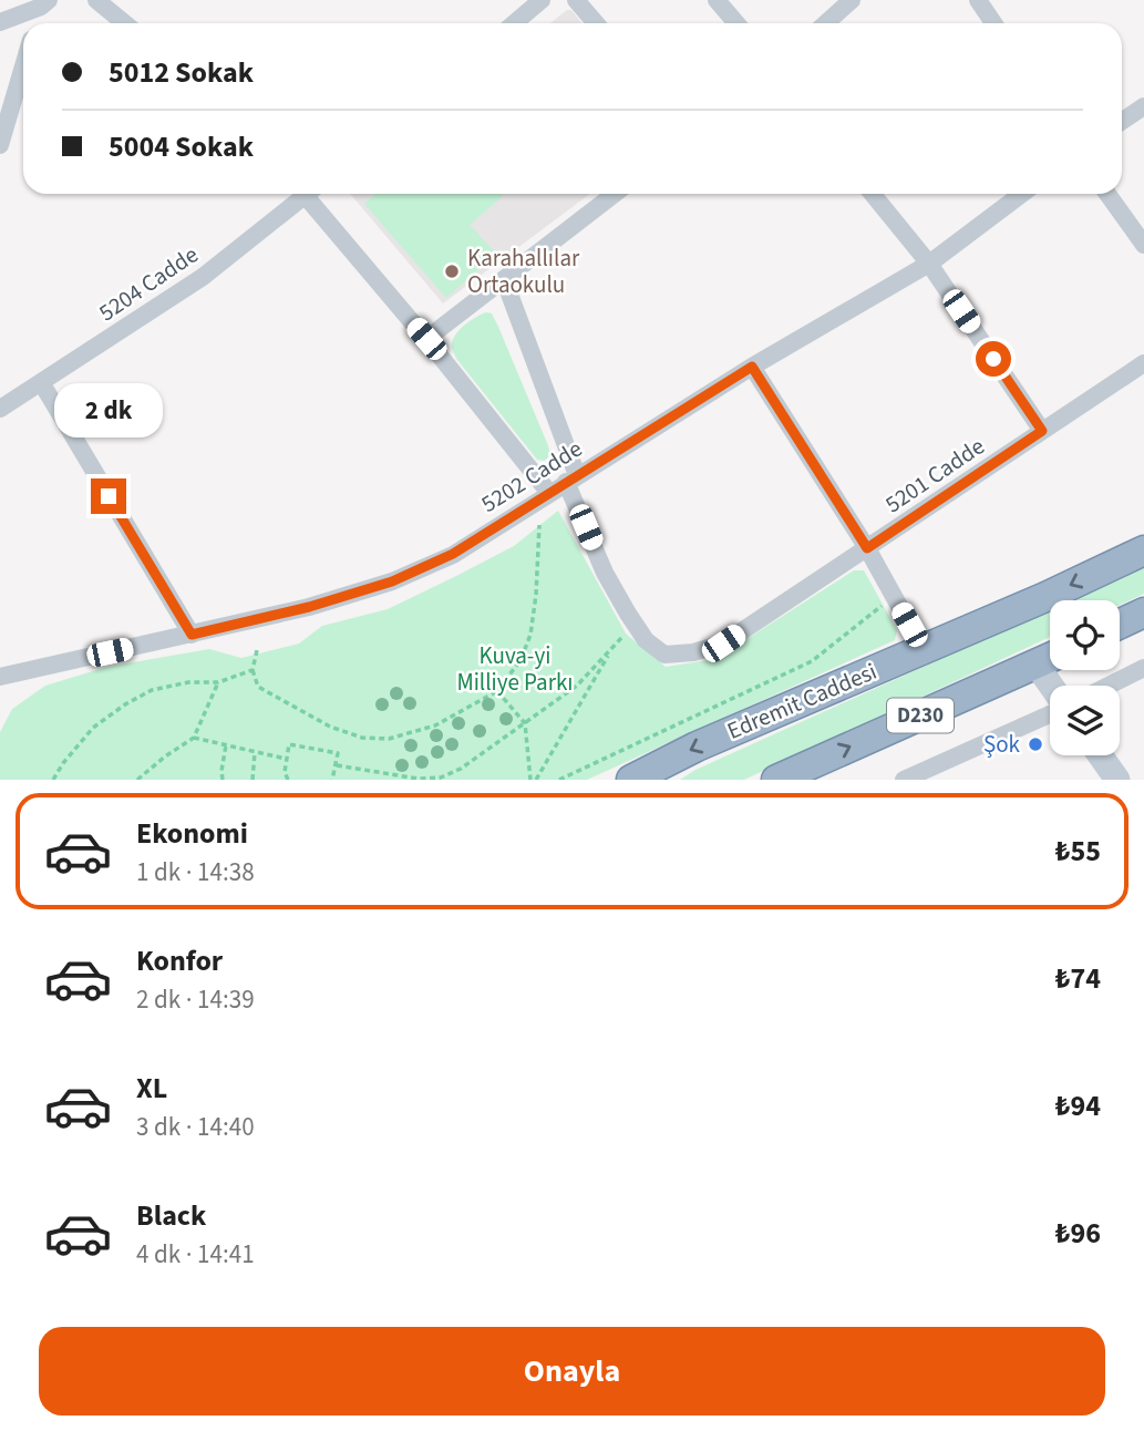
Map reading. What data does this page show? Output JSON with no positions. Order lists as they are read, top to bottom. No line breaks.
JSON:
{"streets":{"highway":["Edremit Caddesi","D230"],"street":["5204 Cadde","5201 Cadde","5202 Cadde"]},"crossings":[["5201 Cadde","5202 Cadde"]],"parks":["Kuva-yi Milliye Parkı"],"places":["Karahallılar Ortaokulu","Şok"],"page":{"banner":["5012 Sokak","5004 Sokak"],"bubble":"2 dk","list":[{"name":"Ekonomi","note":"1 dk · 14:38","value":"₺55"},{"name":"Konfor","note":"2 dk · 14:39","value":"₺74"},{"name":"XL","note":"3 dk · 14:40","value":"₺94"},{"name":"Black","note":"4 dk · 14:41","value":"₺96"}],"buttons":"Onayla"}}
